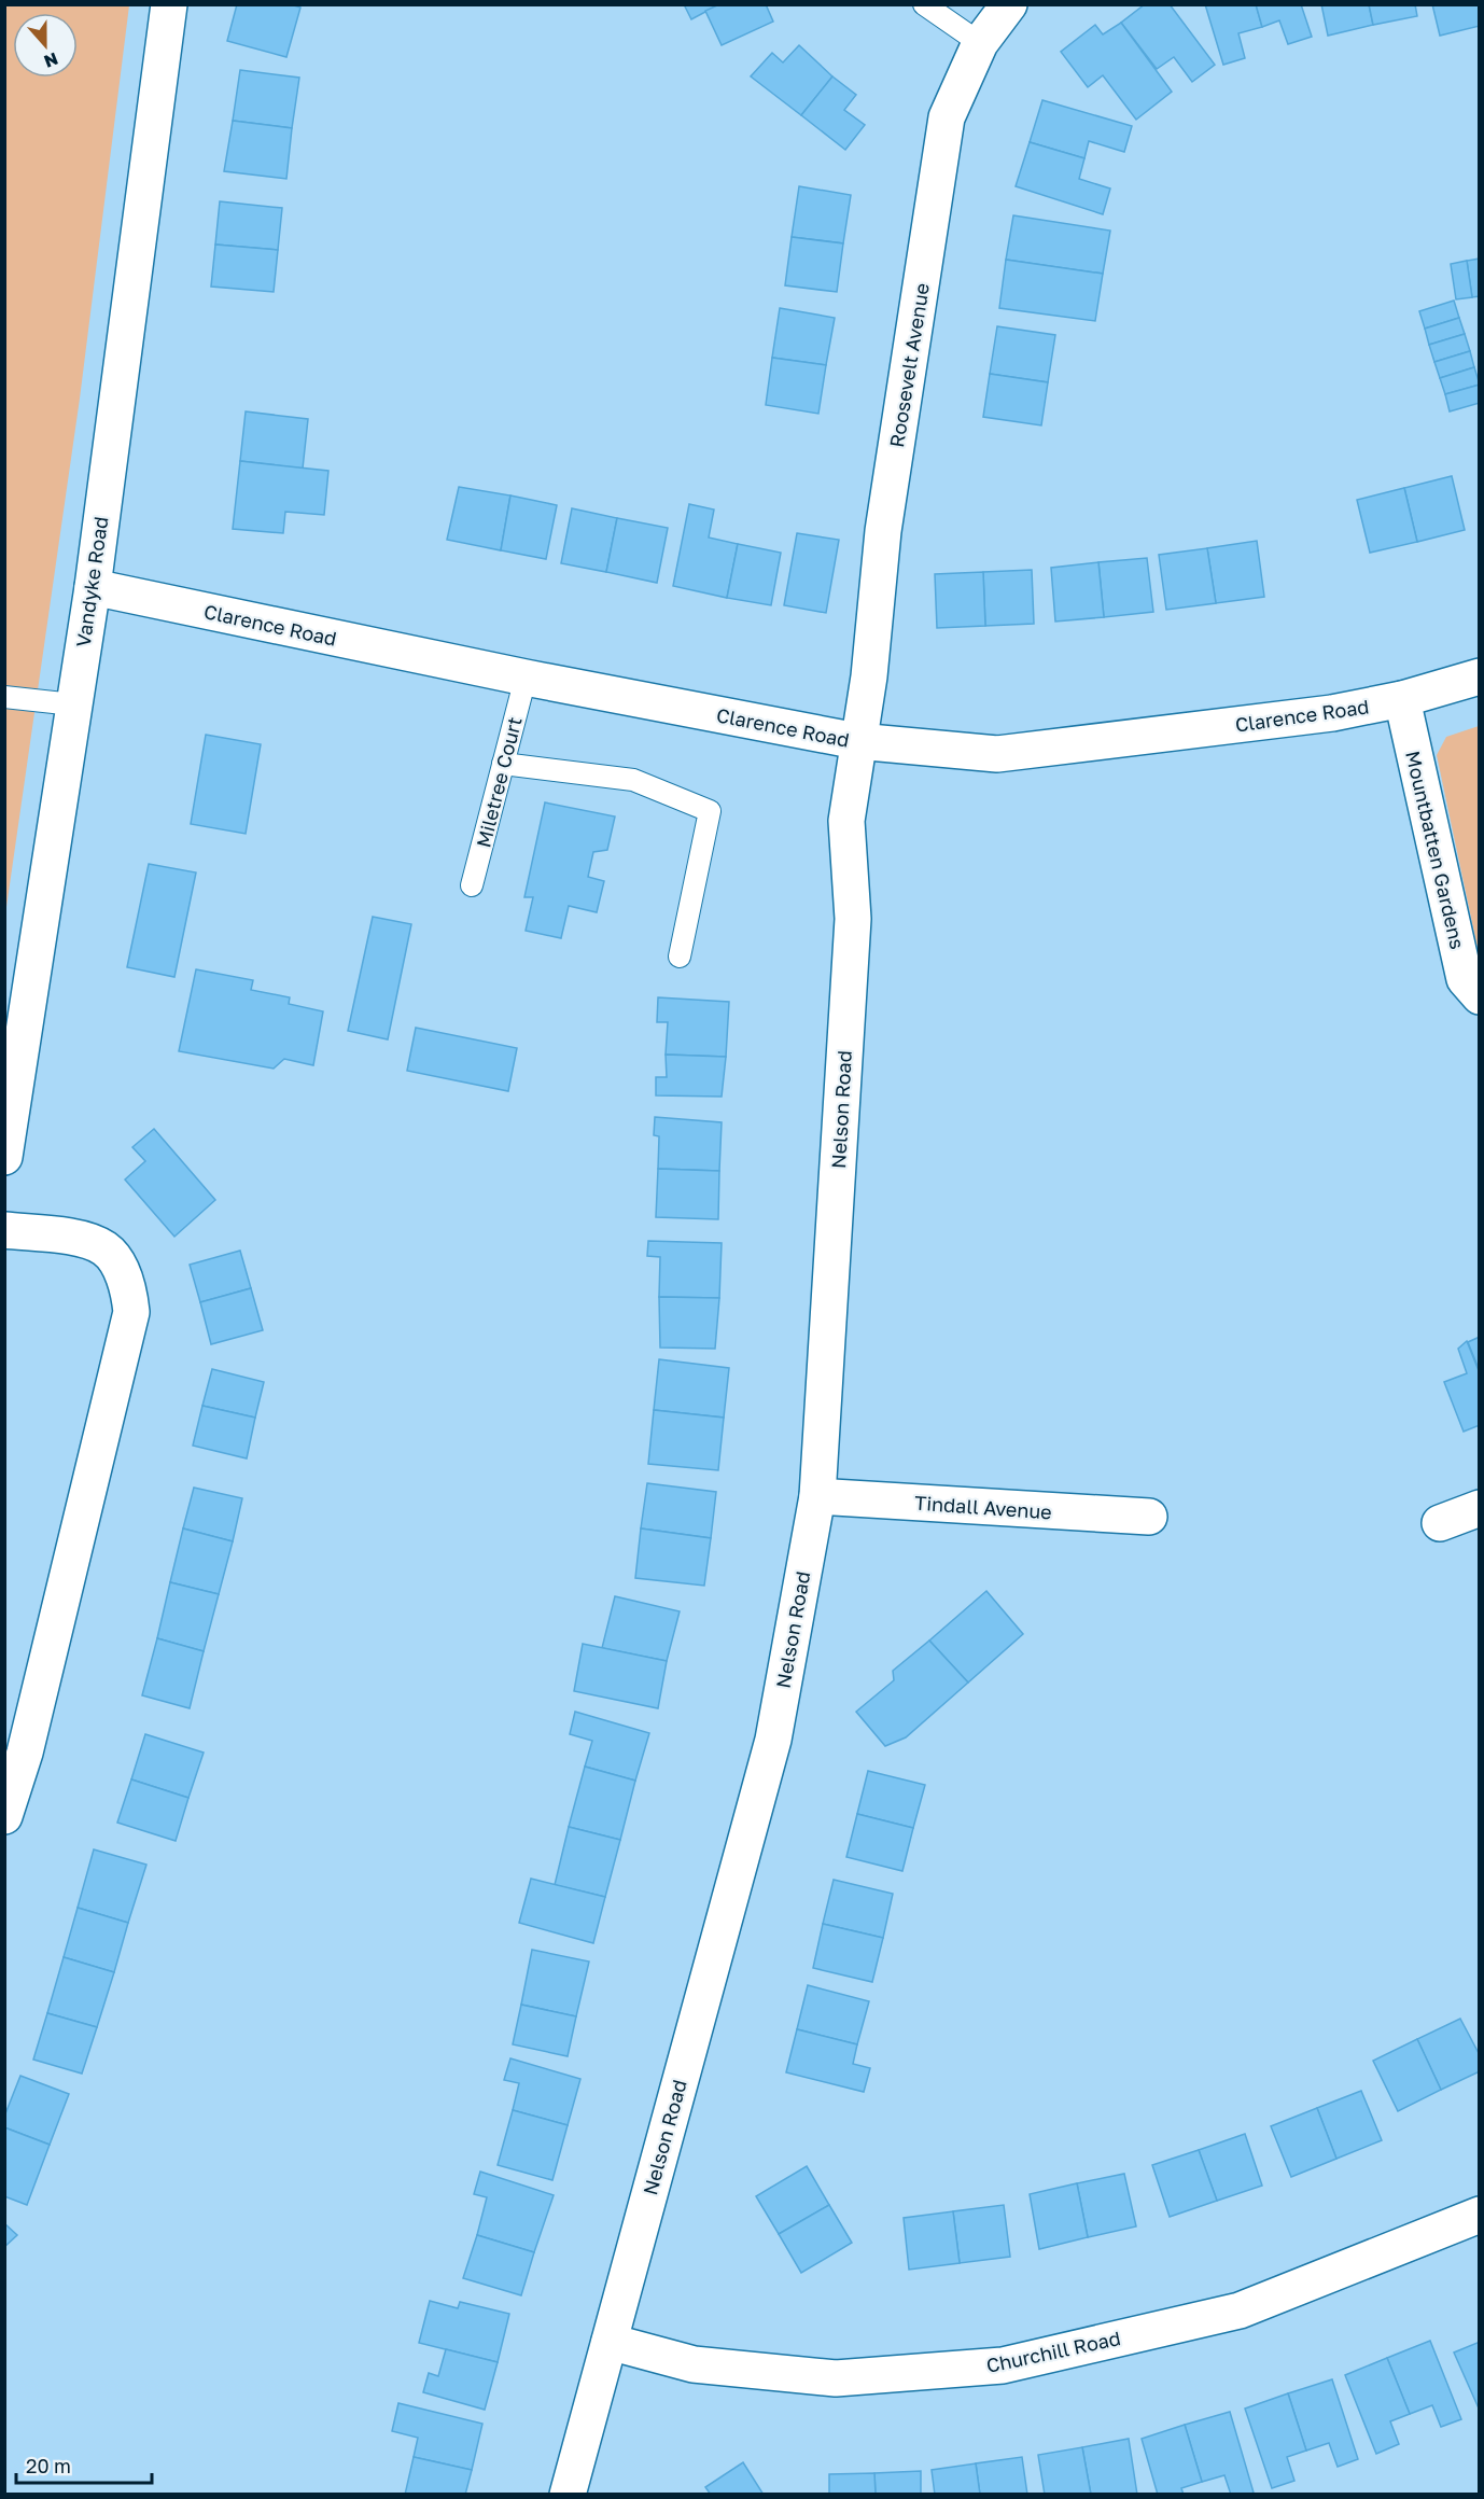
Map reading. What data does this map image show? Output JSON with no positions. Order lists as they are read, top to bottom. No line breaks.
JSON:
{"streets":{"street":["Roosevelt Avenue","Vandyke Road","Clarence Road","Mountbatten Gardens","Nelson Road","Tindall Avenue","Churchill Road"],"lane":["Miletree Court"]},"crossings":[["Roosevelt Avenue","Clarence Road"],["Roosevelt Avenue","Nelson Road"],["Vandyke Road","Clarence Road"],["Clarence Road","Miletree Court"],["Clarence Road","Mountbatten Gardens"],["Clarence Road","Nelson Road"],["Nelson Road","Tindall Avenue"],["Nelson Road","Churchill Road"]],"scale_bar":"20 m","north":"bottom"}
